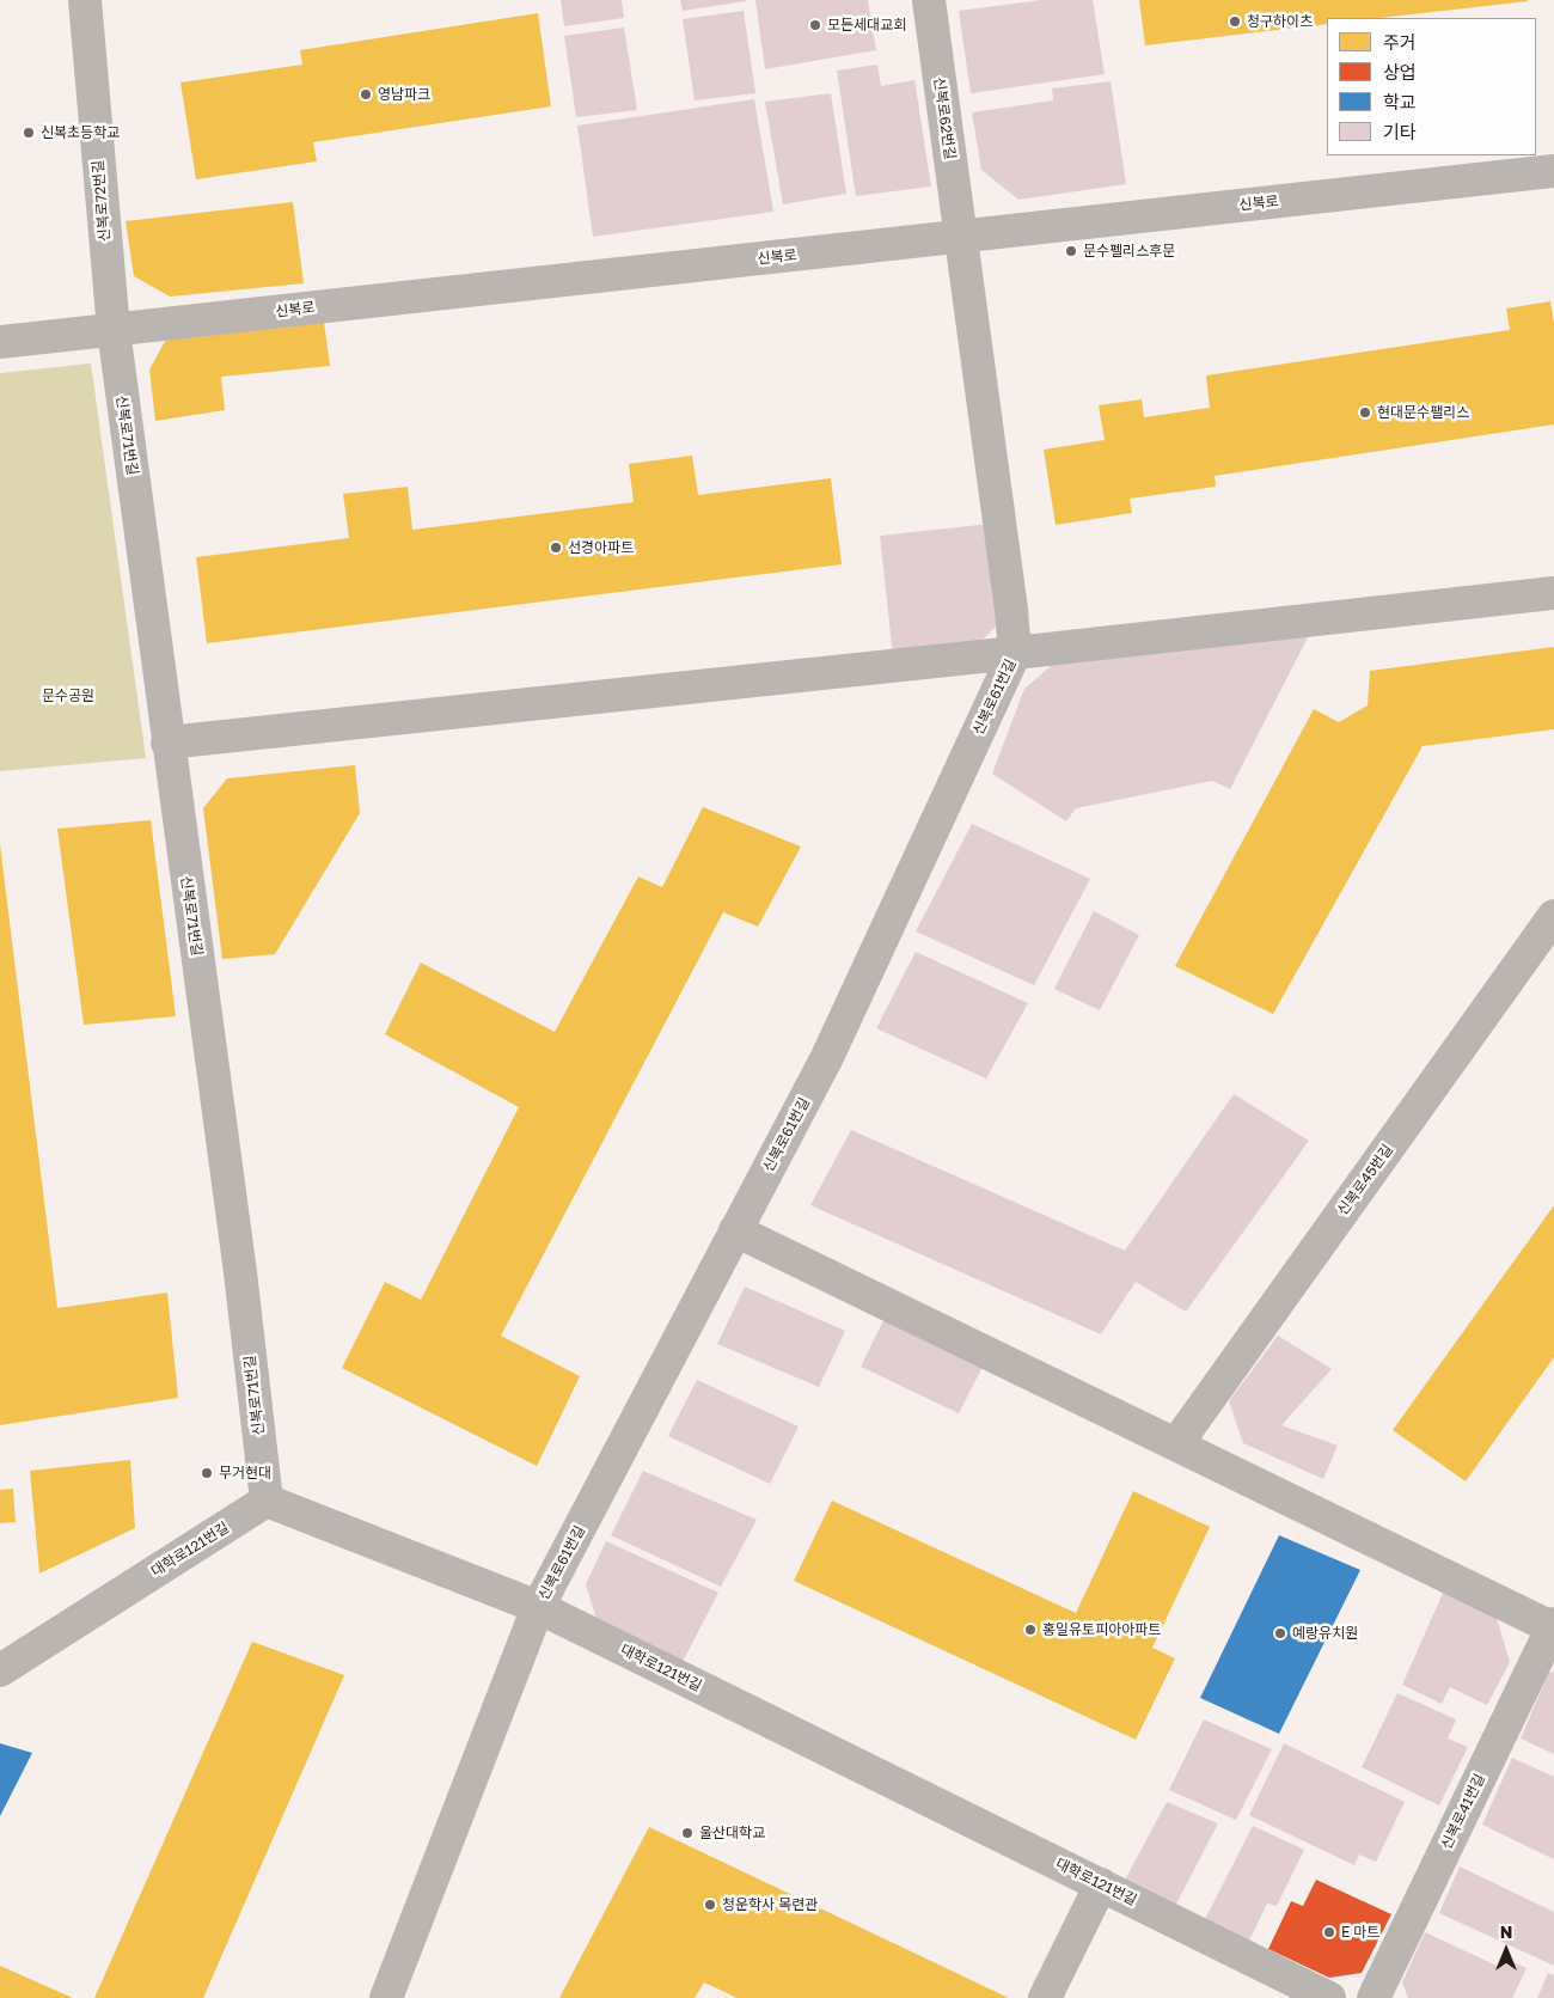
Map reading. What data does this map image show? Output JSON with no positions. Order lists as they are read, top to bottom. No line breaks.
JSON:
{"streets":{"street":["신복로62번길","신복로72번길","신복로","신복로71번길","신복로61번길","신복로45번길","대학로121번길","신복로41번길"]},"crossings":[["신복로62번길","신복로"],["신복로62번길","신복로61번길"],["신복로72번길","신복로"],["신복로72번길","신복로71번길"],["신복로","신복로71번길"],["신복로","신복로61번길"],["신복로71번길","대학로121번길"],["신복로61번길","대학로121번길"]],"parks":["문수공원"],"places":["청구하이츠","모든세대교회","영남파크","신복초등학교","문수펠리스후문","현대문수팰리스","선경아파트","무거현대","홍일유토피아아파트","예랑유치원","울산대학교","청운학사 목련관","E 마트"],"legend":["주거","상업","학교","기타"],"north":"top"}
